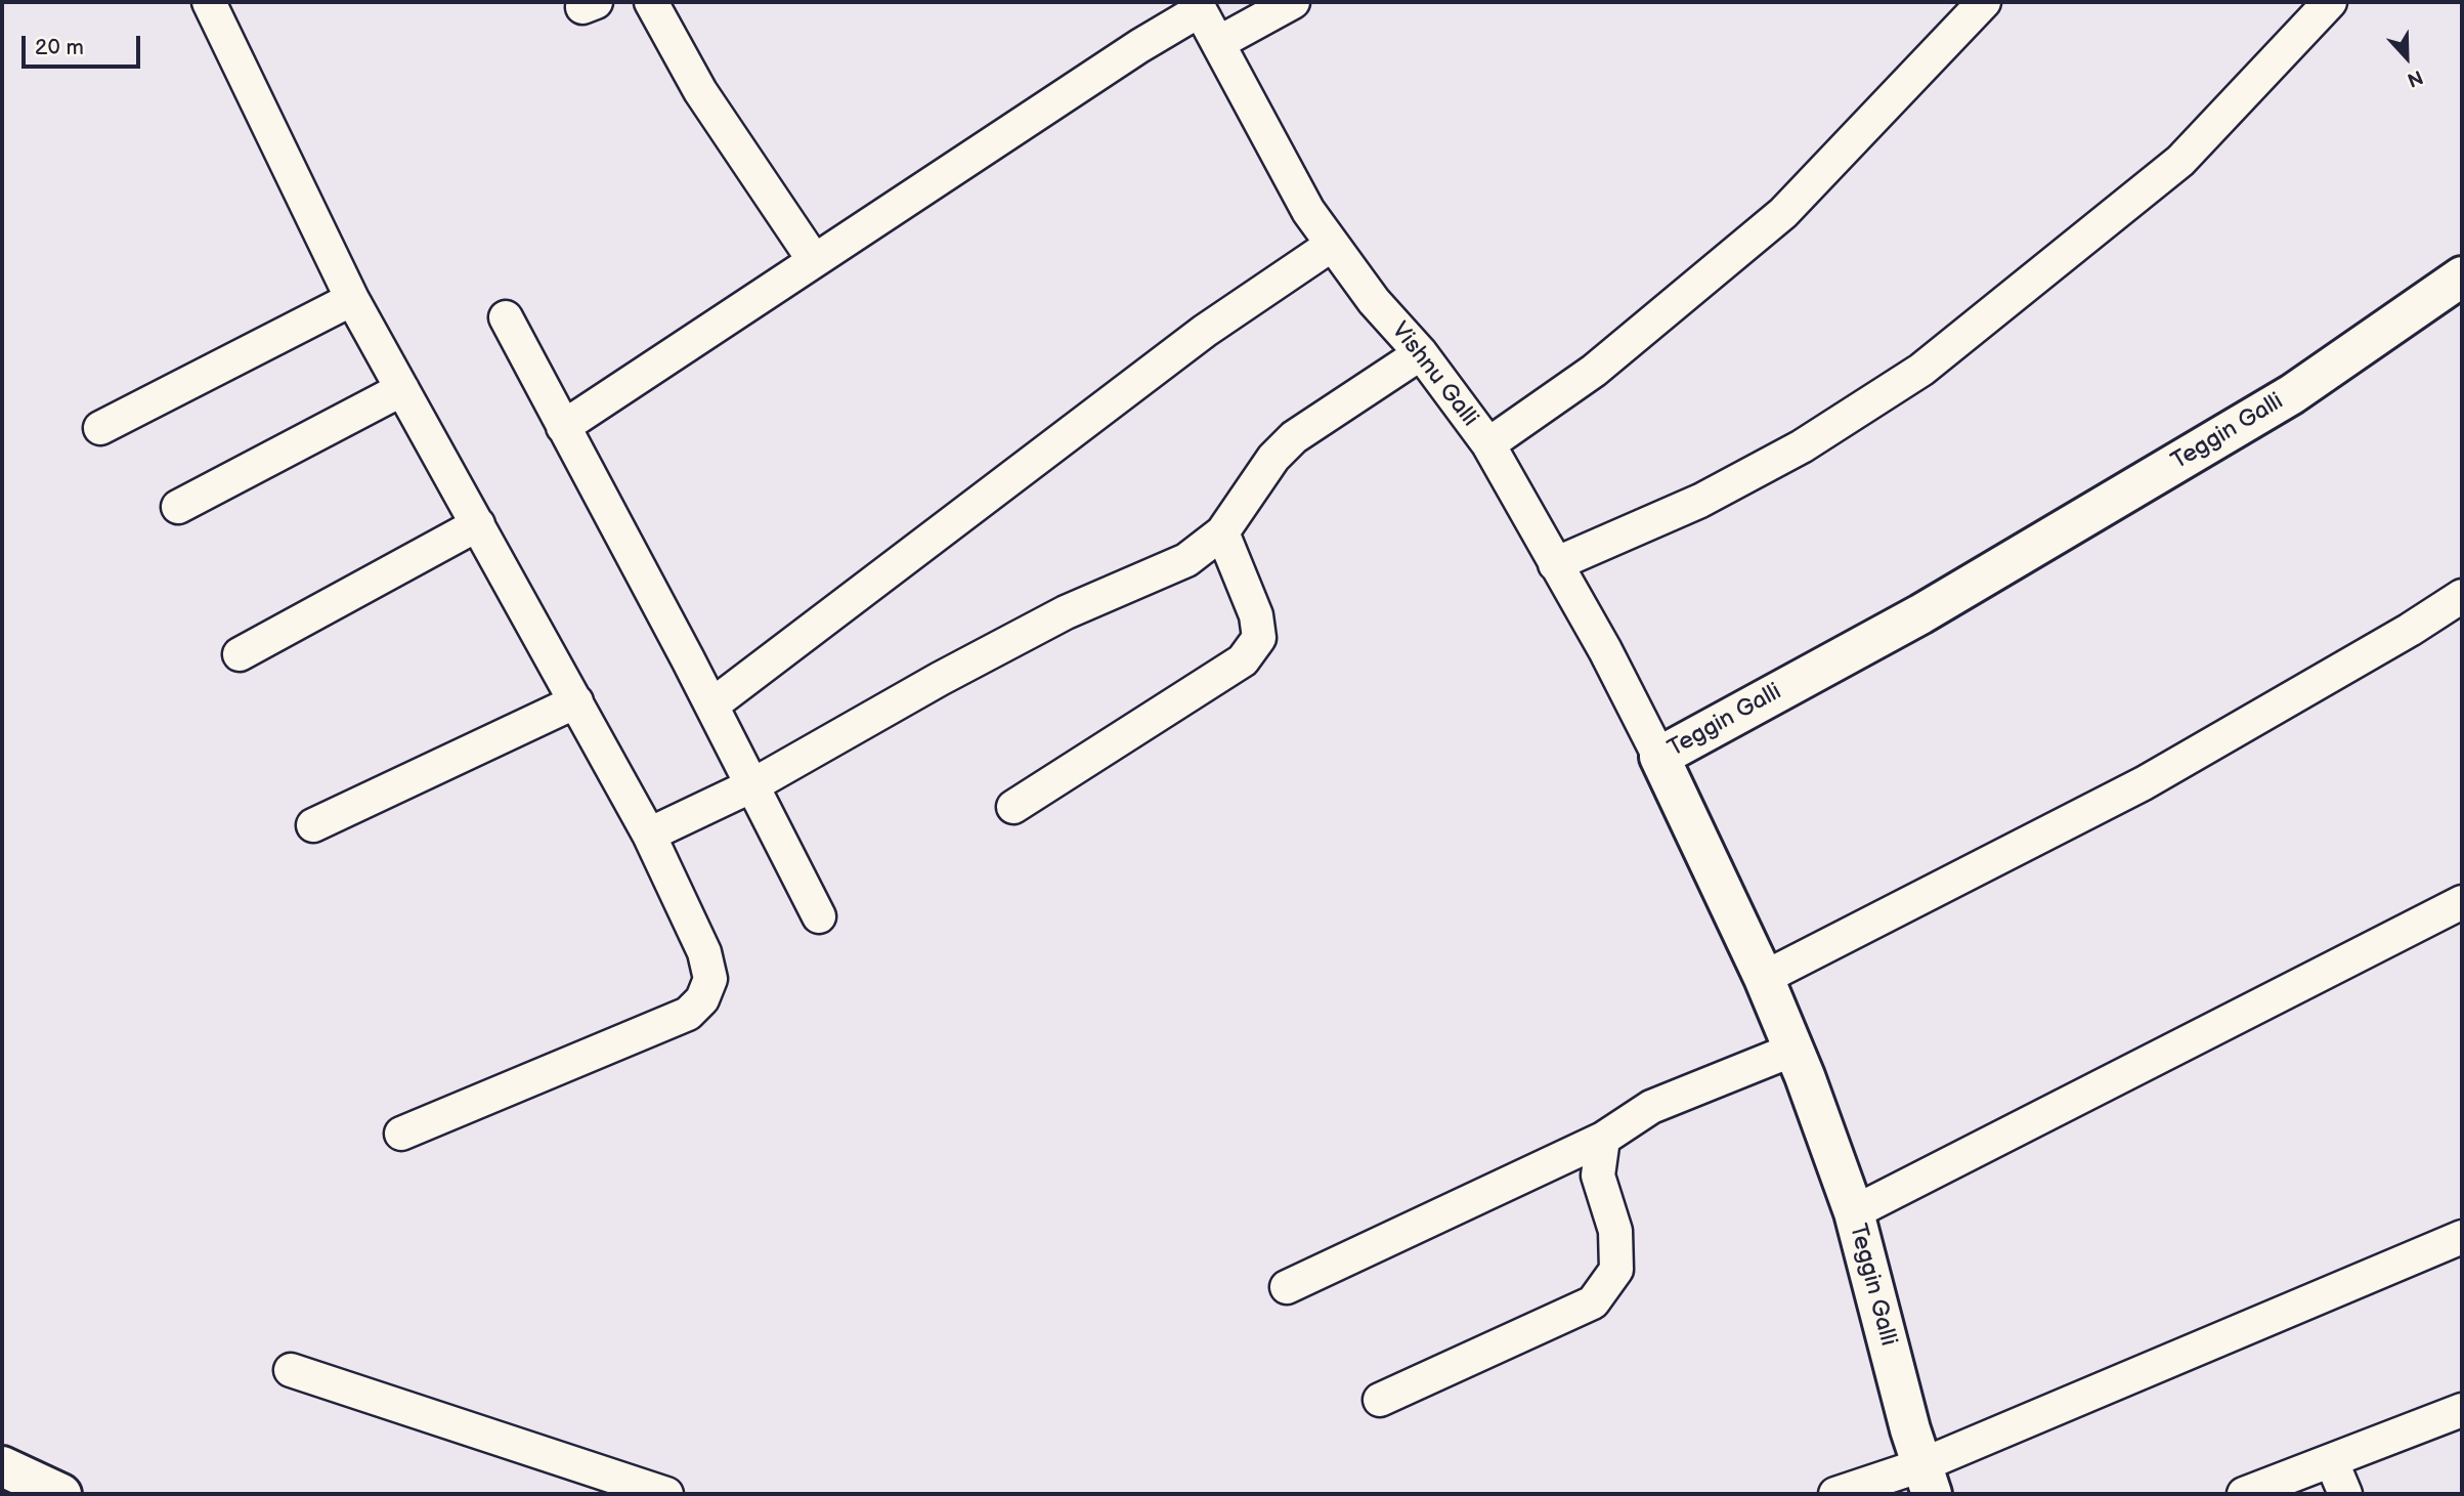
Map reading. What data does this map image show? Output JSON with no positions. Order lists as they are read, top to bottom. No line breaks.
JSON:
{"streets":{"street":["Vishnu Galli","Teggin Galli"]},"crossings":[["Vishnu Galli","Teggin Galli"]],"scale_bar":"20 m","north":"bottom"}
